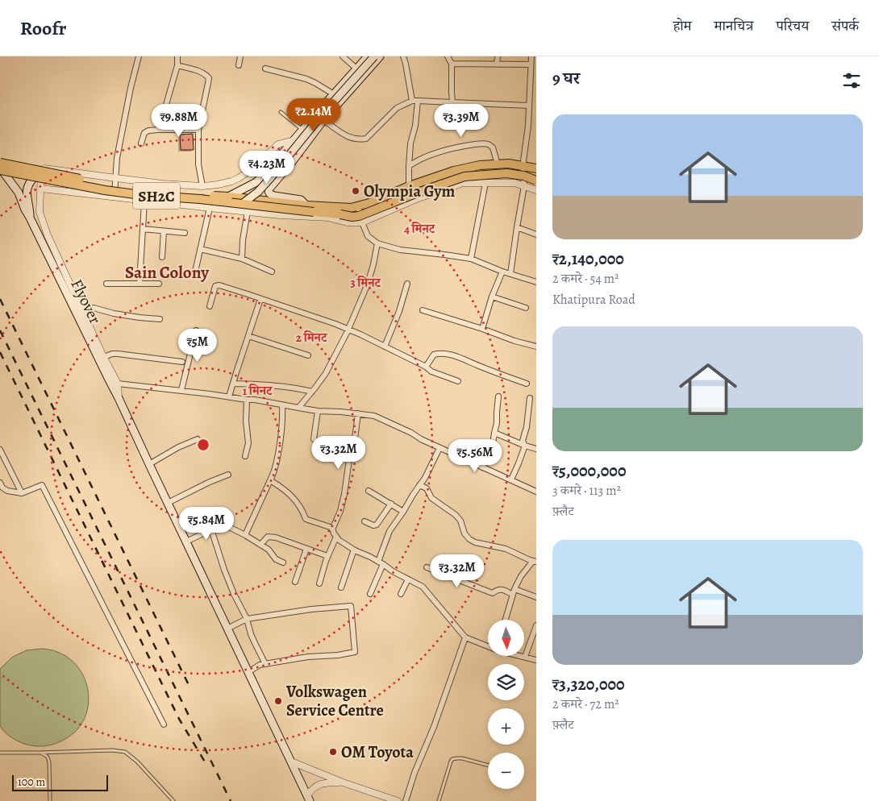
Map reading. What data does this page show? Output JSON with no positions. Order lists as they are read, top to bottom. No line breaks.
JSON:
{"streets":{"main road":["SH2C","Flyover"]},"crossings":[["SH2C","Flyover"]],"districts":["Sain Colony"],"places":["Olympia Gym","Volkswagen Service Centre","OM Toyota"],"scale_bar":"100 m","north":"bottom","page":{"header":"Roofr","nav":["होम","मानचित्र","परिचय","संपर्क"],"heading":"9 घर","price":["₹2.14M","₹9.88M","₹3.39M","₹4.23M","₹5M","₹3.32M","₹5.56M","₹5.84M","₹3.32M"],"list":[{"name":"₹2,140,000","note":"2 कमरे · 54 m² · Khatipura Road"},{"name":"₹5,000,000","note":"3 कमरे · 113 m² · फ़्लैट"},{"name":"₹3,320,000","note":"2 कमरे · 72 m² · फ़्लैट"}],"map_buttons":["+","−"],"scale":"100 m"},"rings":["4 मिनट","3 मिनट","2 मिनट","1 मिनट"]}
